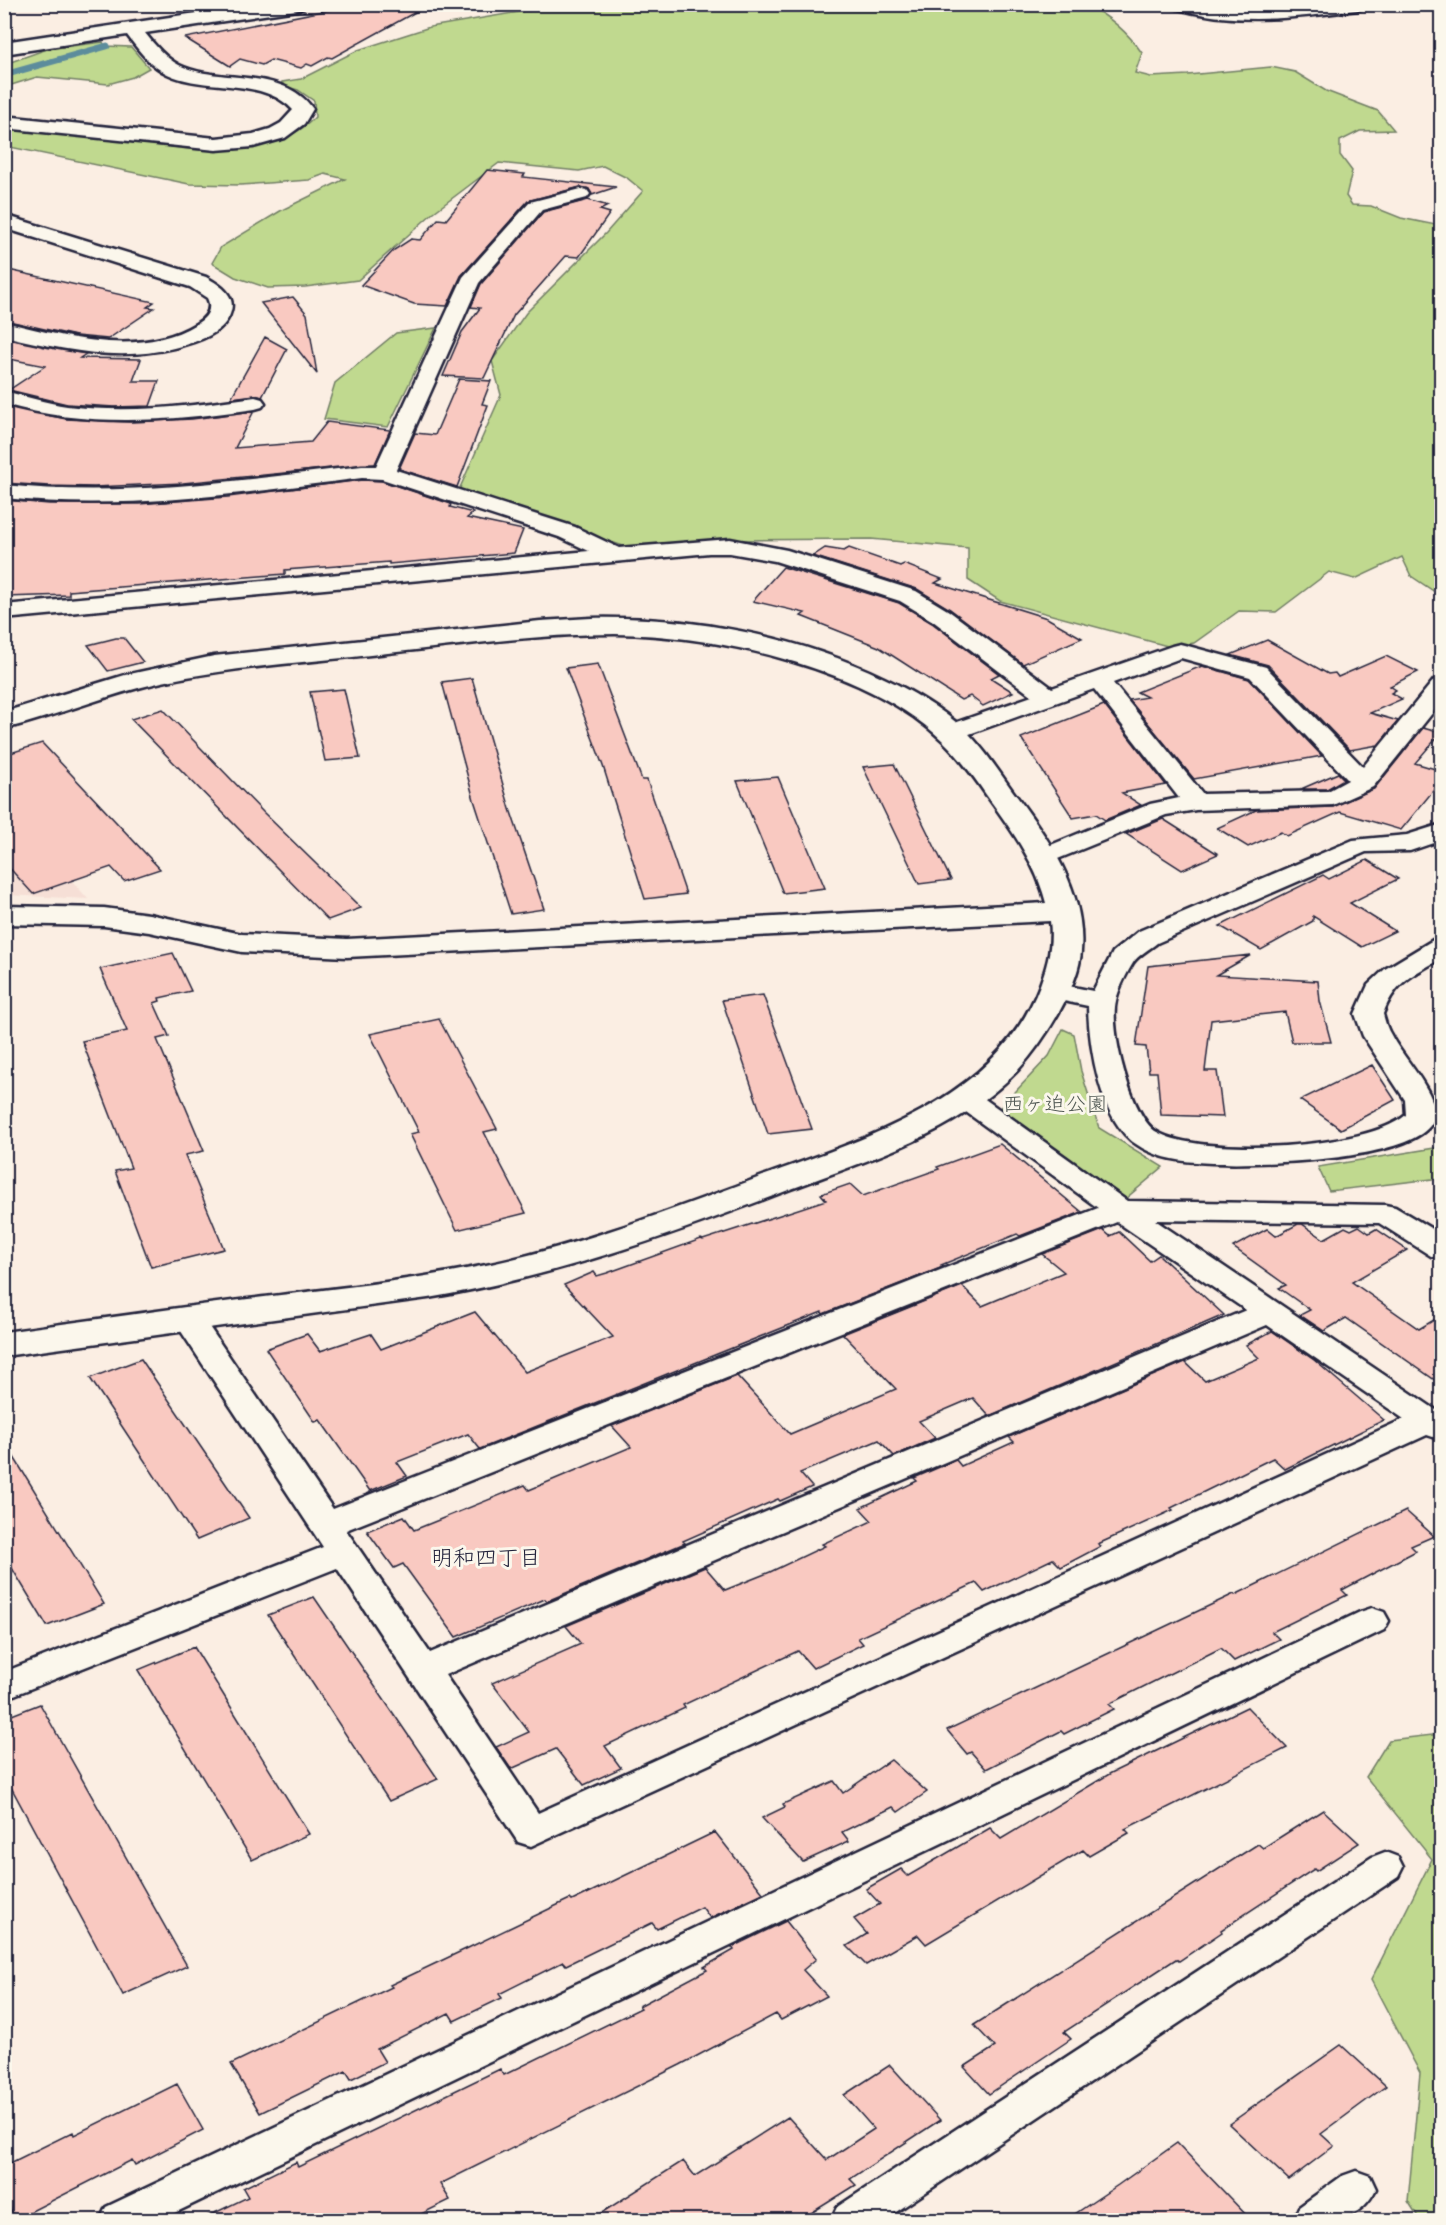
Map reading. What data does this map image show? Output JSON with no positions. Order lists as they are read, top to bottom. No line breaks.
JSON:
{"districts":["明和四丁目"],"parks":["西ヶ迫公園"]}
